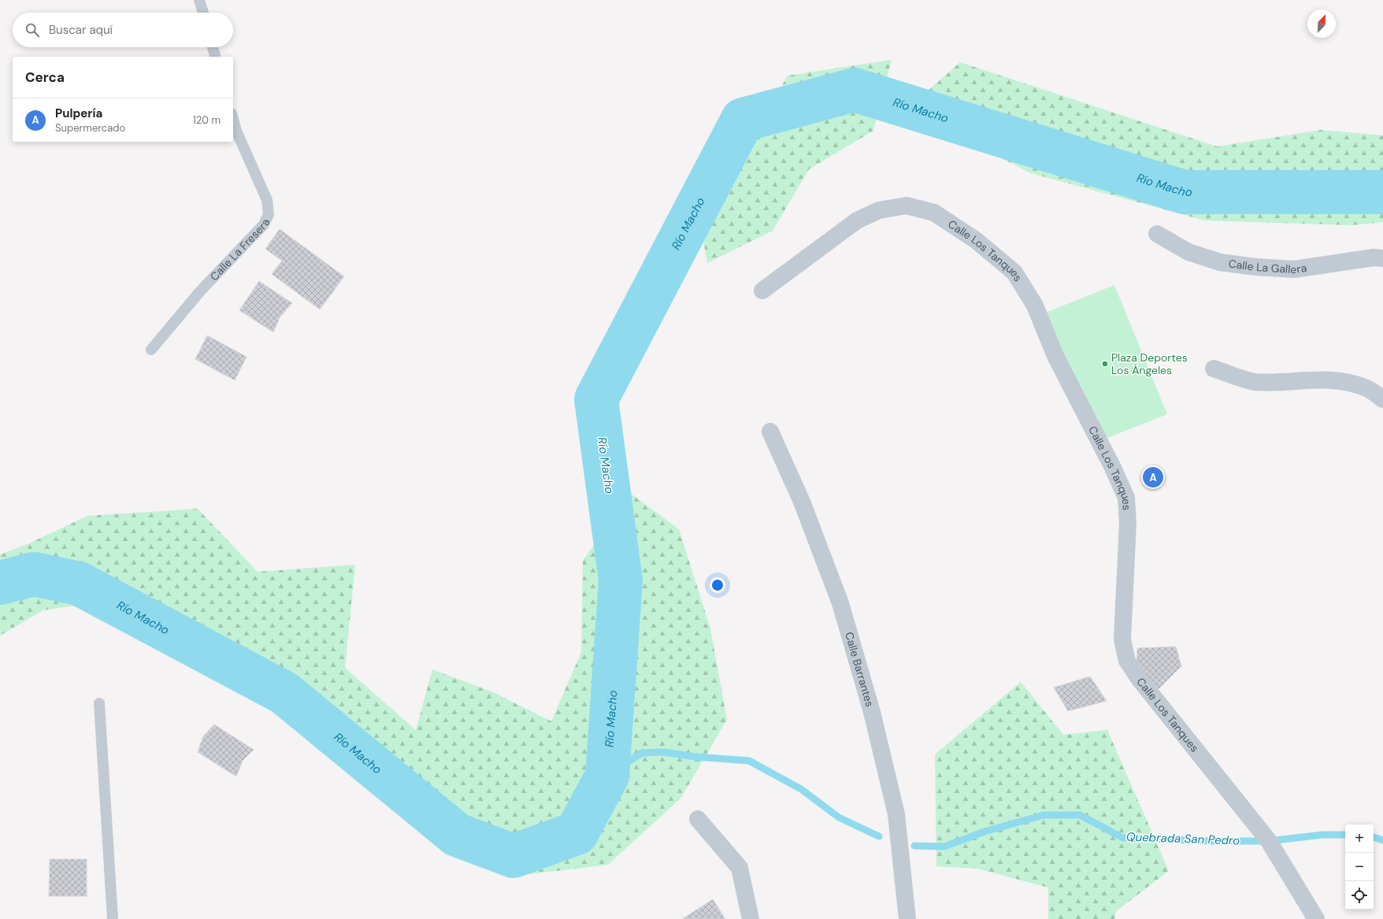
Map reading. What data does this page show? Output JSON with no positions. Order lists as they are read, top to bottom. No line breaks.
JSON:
{"streets":{"street":["Calle Los Tanques","Calle La Gallera","Calle Barrantes"],"lane":["Calle La Fresera"]},"water":["Río Macho","Quebrada San Pedro"],"places":["Plaza Deportes Los Ángeles"],"north":"top right","page":{"search":"Buscar aquí","heading":"Cerca","list":[{"mark":"A","name":"Pulpería","note":"Supermercado","value":"120 m"}],"pins":"A","map_buttons":["+","−"]}}
